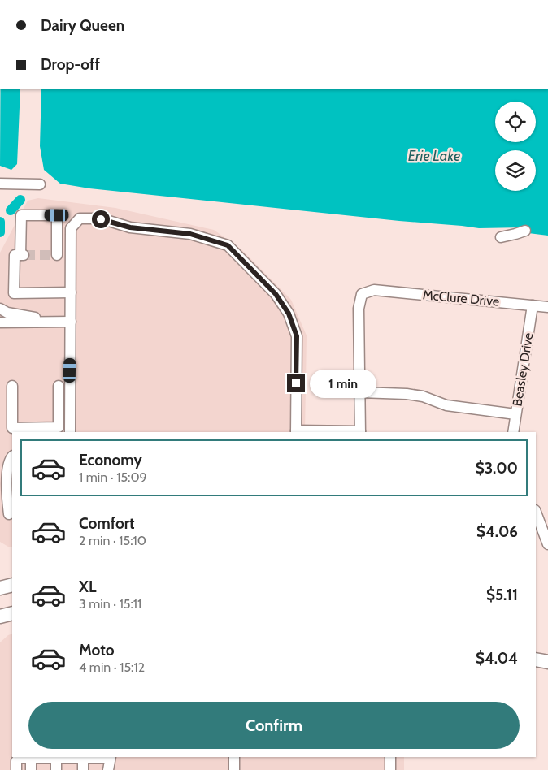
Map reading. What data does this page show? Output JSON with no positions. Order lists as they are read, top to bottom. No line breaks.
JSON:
{"streets":{"street":["McClure Drive","Beasley Drive"]},"crossings":[["McClure Drive","Beasley Drive"]],"water":["Erie Lake"],"page":{"banner":["Dairy Queen","Drop-off"],"bubble":"1 min","list":[{"name":"Economy","note":"1 min · 15:09","value":"$3.00"},{"name":"Comfort","note":"2 min · 15:10","value":"$4.06"},{"name":"XL","note":"3 min · 15:11","value":"$5.11"},{"name":"Moto","note":"4 min · 15:12","value":"$4.04"}],"buttons":"Confirm"}}
